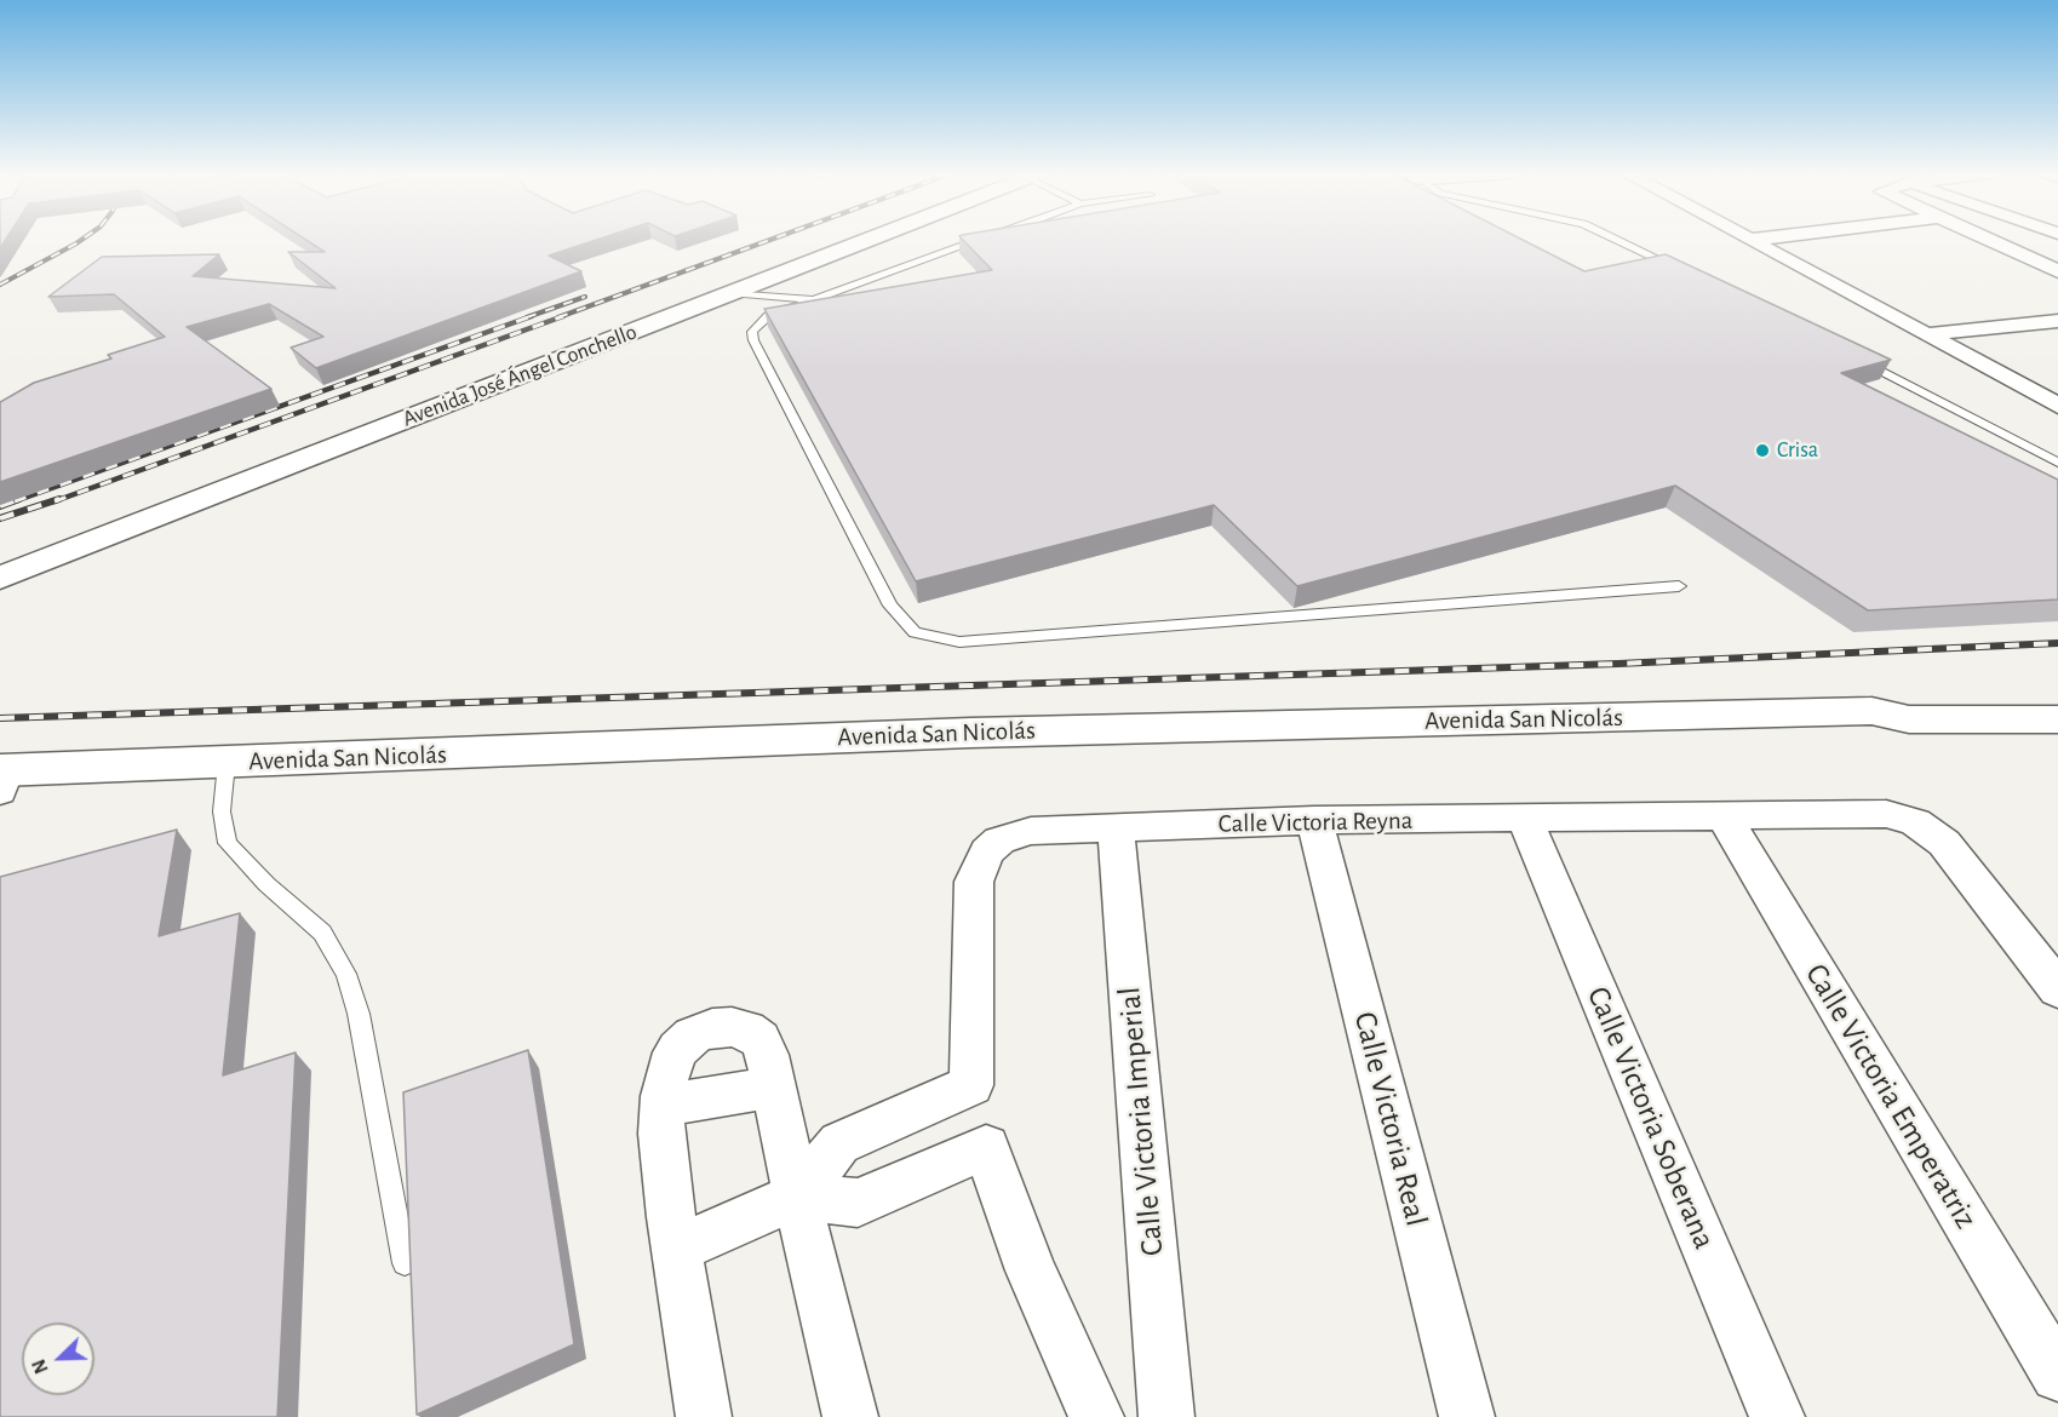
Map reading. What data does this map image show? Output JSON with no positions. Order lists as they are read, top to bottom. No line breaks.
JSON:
{"streets":{"main road":["Avenida José Ángel Conchello","Avenida San Nicolás"],"street":["Calle Victoria Reyna","Calle Victoria Emperatriz","Calle Victoria Soberana","Calle Victoria Real","Calle Victoria Imperial"]},"crossings":[["Calle Victoria Reyna","Calle Victoria Emperatriz"],["Calle Victoria Reyna","Calle Victoria Soberana"],["Calle Victoria Reyna","Calle Victoria Real"],["Calle Victoria Reyna","Calle Victoria Imperial"]],"places":["Crisa"],"north":"bottom left"}
